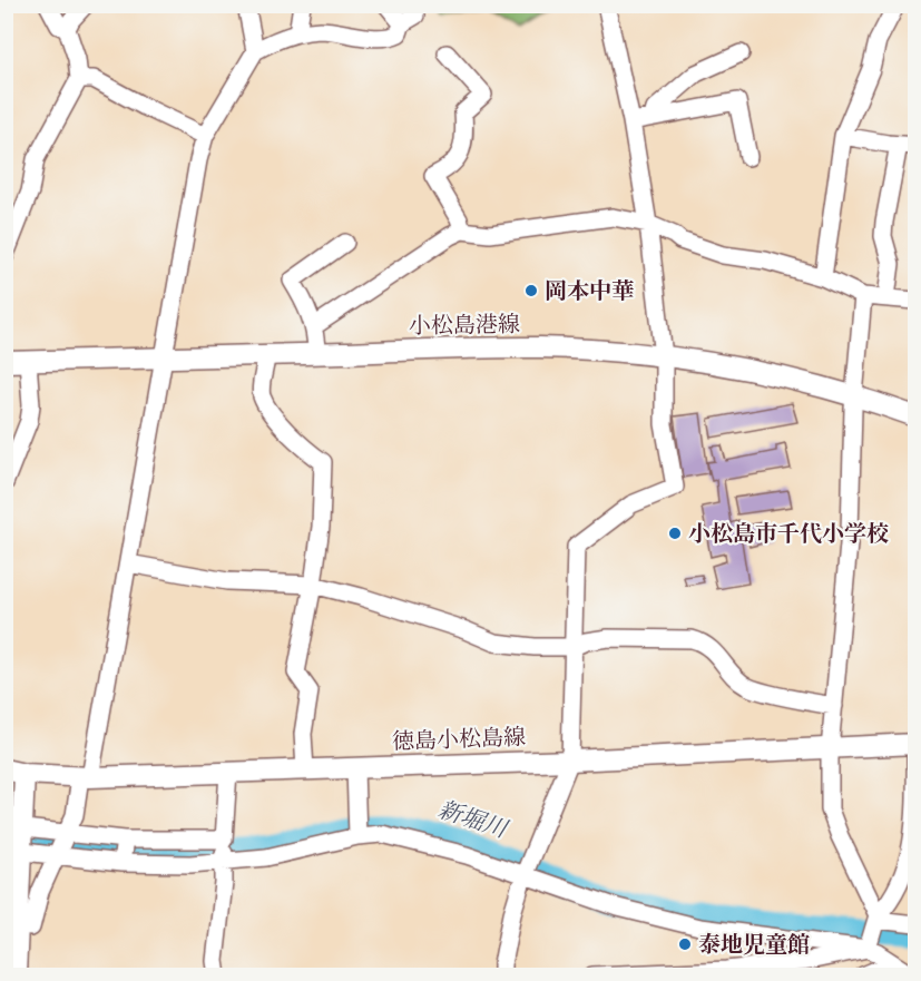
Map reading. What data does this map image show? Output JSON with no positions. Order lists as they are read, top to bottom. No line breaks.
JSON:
{"streets":{"main road":["小松島港線","徳島小松島線"]},"water":["新堀川"],"places":["岡本中華","小松島市千代小学校","泰地児童館"]}
